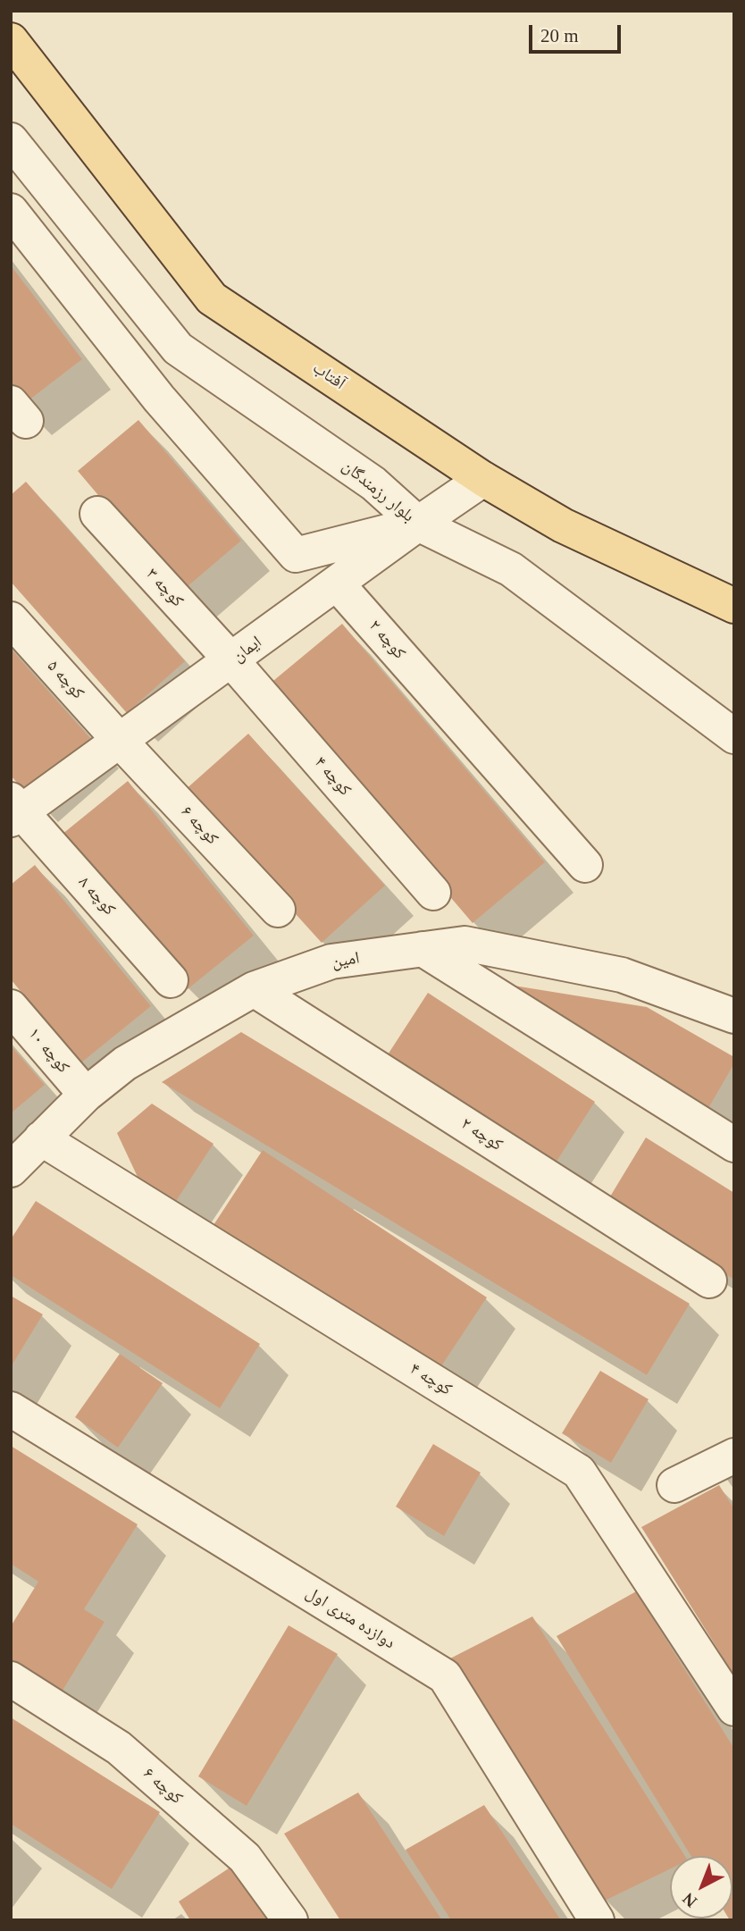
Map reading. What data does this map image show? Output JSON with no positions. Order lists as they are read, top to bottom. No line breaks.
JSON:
{"streets":{"main road":["آفتاب"],"street":["بلوار رزمندگان","کوچه ۳","کوچه ۲","ایمان","کوچه ۵","کوچه ۴","کوچه ۶","کوچه ۸","امین","کوچه ۱۰","دوازده متری اول"]},"crossings":[["آفتاب","ایمان"],["بلوار رزمندگان","ایمان"],["کوچه ۳","ایمان"],["کوچه ۳","کوچه ۴"],["کوچه ۲","ایمان"],["کوچه ۲","امین"],["ایمان","کوچه ۵"],["ایمان","کوچه ۴"],["ایمان","کوچه ۶"],["ایمان","کوچه ۸"],["کوچه ۵","کوچه ۶"],["کوچه ۴","امین"],["امین","کوچه ۱۰"]],"scale_bar":"20 m","north":"bottom left"}
